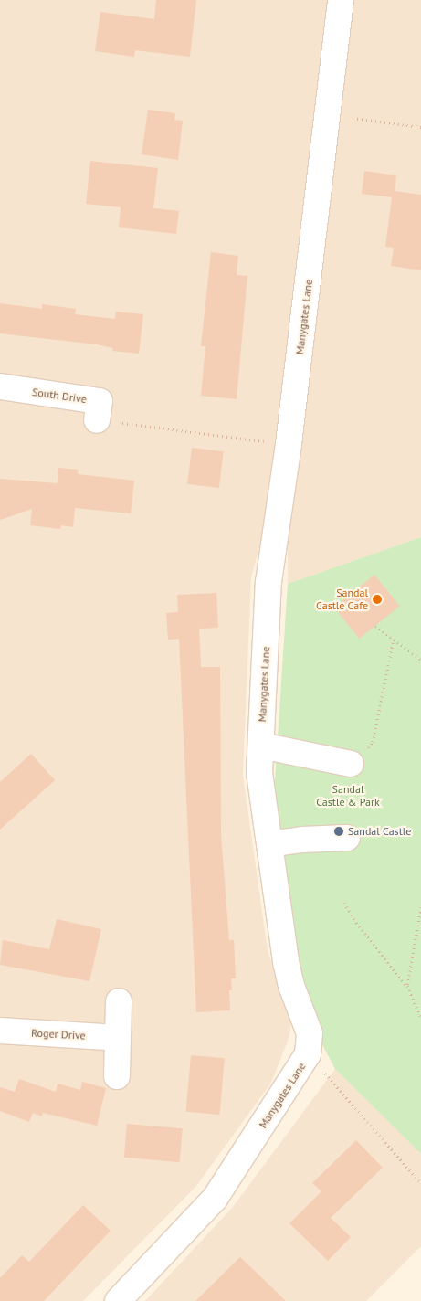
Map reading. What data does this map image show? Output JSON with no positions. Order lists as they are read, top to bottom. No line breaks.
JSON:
{"streets":{"street":["Manygates Lane","South Drive","Roger Drive"]},"parks":["Sandal Castle & Park"],"places":["Sandal Castle Cafe","Sandal Castle"]}
